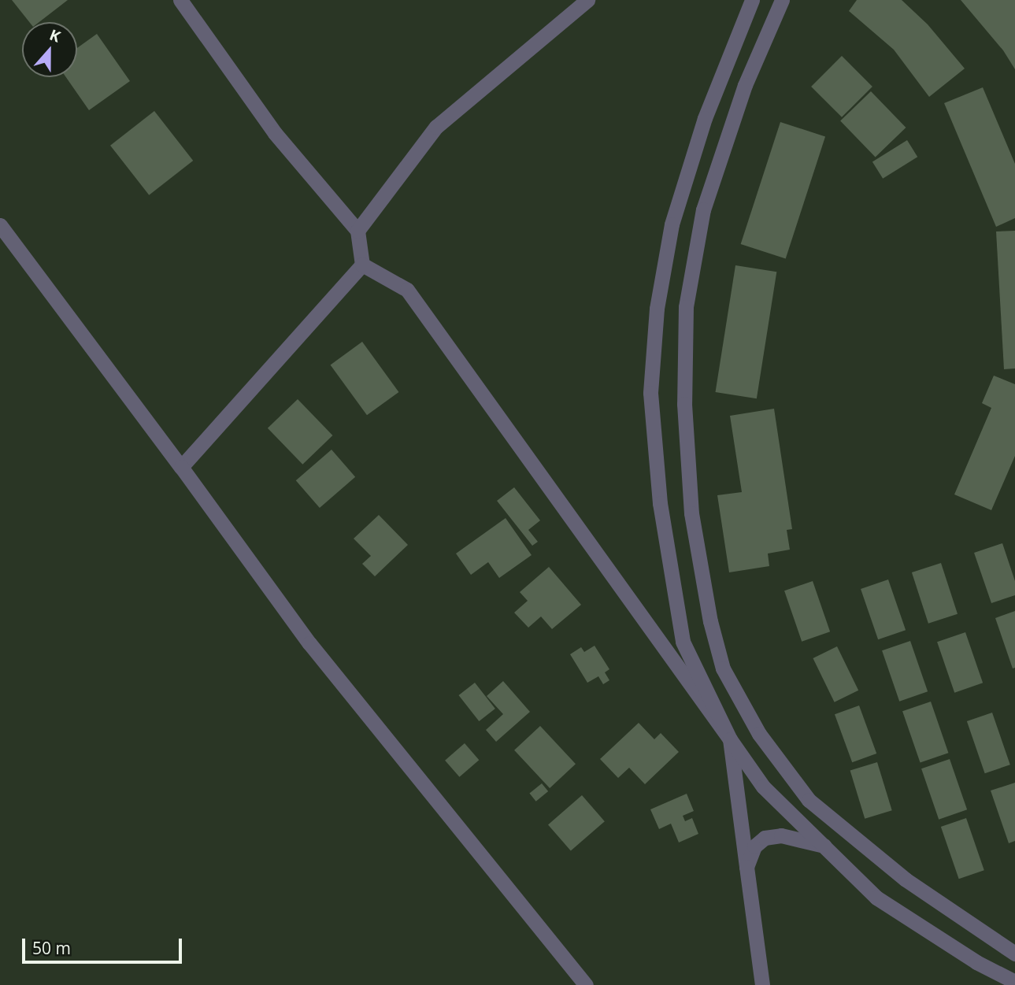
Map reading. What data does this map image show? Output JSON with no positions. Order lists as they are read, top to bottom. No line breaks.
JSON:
{"scale_bar":"50 m","north":"top"}
